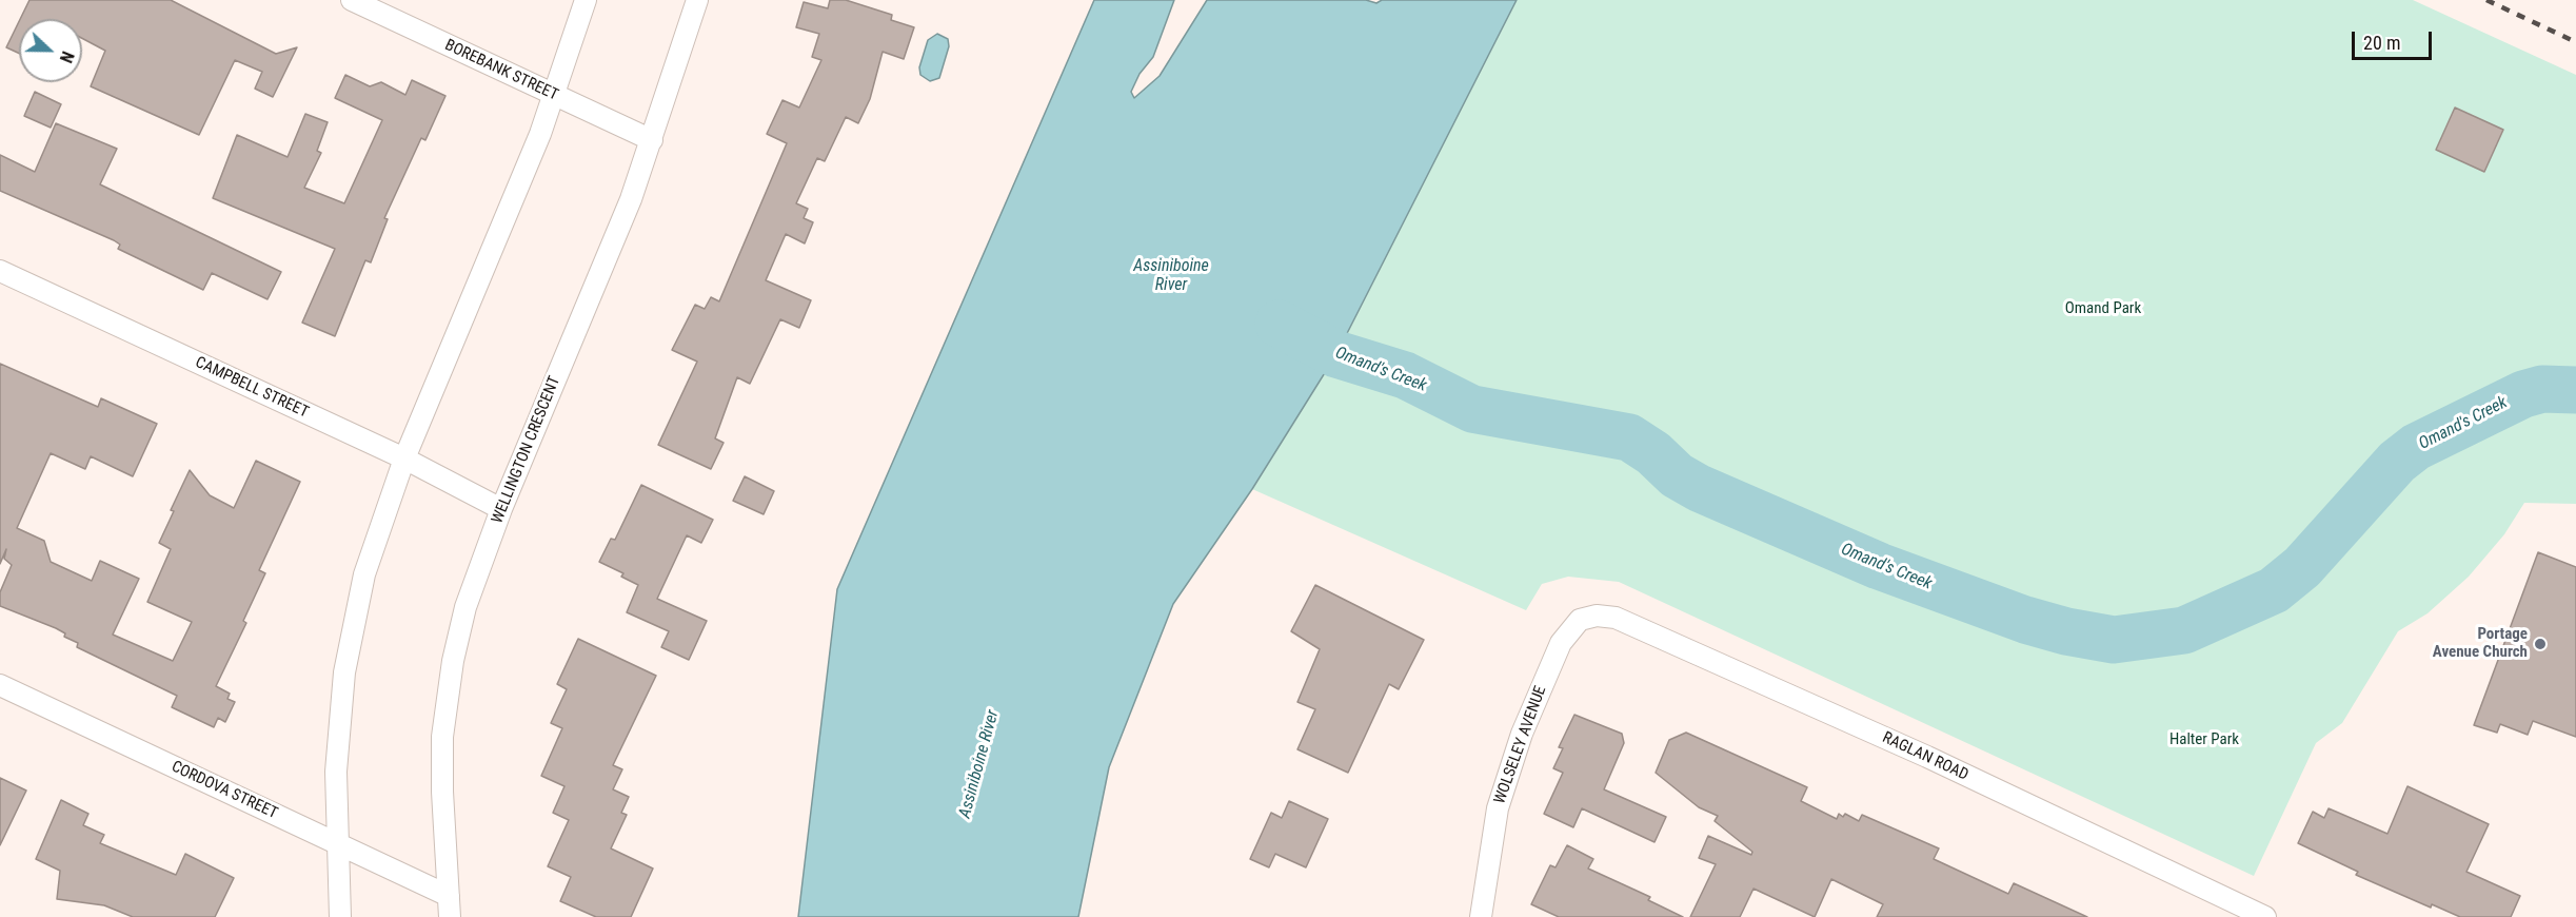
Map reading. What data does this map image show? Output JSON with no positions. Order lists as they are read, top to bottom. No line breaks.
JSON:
{"streets":{"street":["BOREBANK STREET","CAMPBELL STREET","WELLINGTON CRESCENT","WOLSELEY AVENUE","RAGLAN ROAD","CORDOVA STREET"]},"crossings":[["BOREBANK STREET","WELLINGTON CRESCENT"],["CAMPBELL STREET","WELLINGTON CRESCENT"],["WELLINGTON CRESCENT","CORDOVA STREET"],["WOLSELEY AVENUE","RAGLAN ROAD"]],"water":["Assiniboine River","Omand's Creek"],"parks":["Omand Park","Halter Park"],"places":["Portage Avenue Church"],"scale_bar":"20 m","north":"right"}
